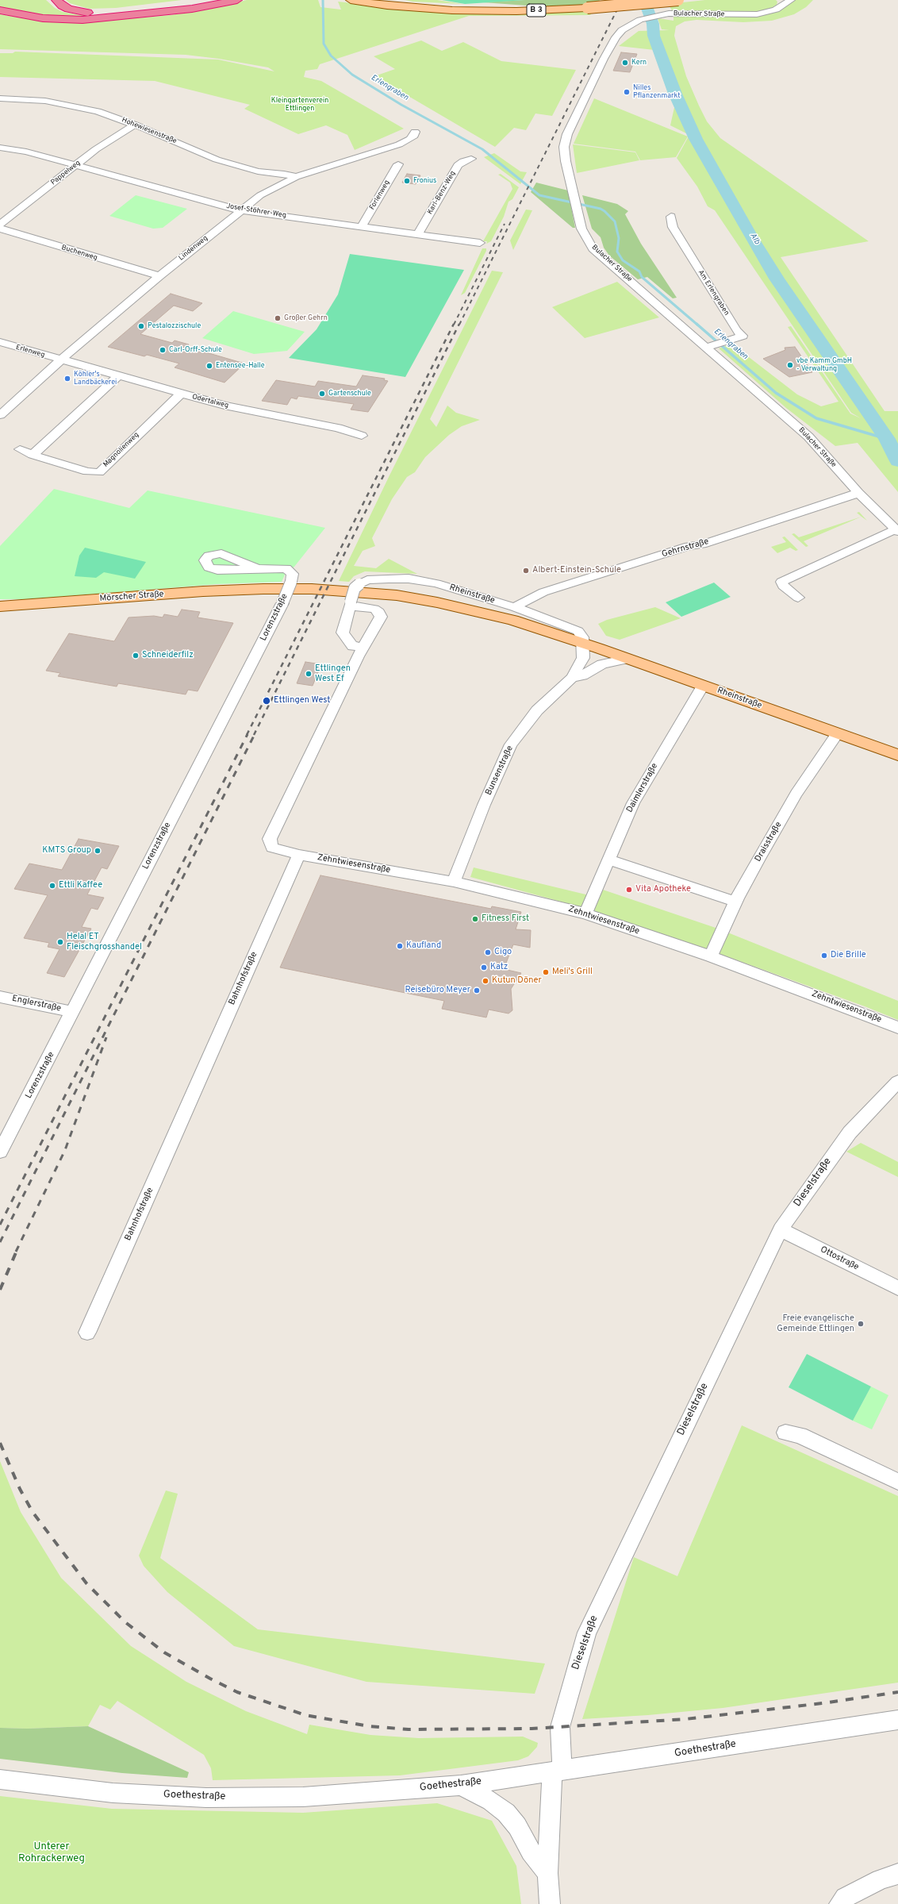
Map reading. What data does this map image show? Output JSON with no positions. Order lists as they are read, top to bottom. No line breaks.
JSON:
{"streets":{"main road":["B 3","Rheinstraße","Mörscher Straße"],"street":["Bulacher Straße","Hohewiesenstraße","Pappelweg","Karl-Benz-Weg","Forlenweg","Josef-Stöhrer-Weg","Lindenweg","Buchenweg","Am Erlengraben","Erlenweg","Odertalweg","Magnolienweg","Gehrnstraße","Lorenzstraße","Bunsenstraße","Daimlerstraße","Draisstraße","Zehntwiesenstraße","Bahnhofstraße","Englerstraße","Dieselstraße","Ottostraße","Goethestraße"]},"crossings":[["Bulacher Straße","Am Erlengraben"],["Bulacher Straße","Gehrnstraße"],["Hohewiesenstraße","Pappelweg"],["Hohewiesenstraße","Lindenweg"],["Pappelweg","Josef-Stöhrer-Weg"],["Karl-Benz-Weg","Josef-Stöhrer-Weg"],["Forlenweg","Josef-Stöhrer-Weg"],["Josef-Stöhrer-Weg","Lindenweg"],["Lindenweg","Buchenweg"],["Lindenweg","Erlenweg"],["Lindenweg","Odertalweg"],["Erlenweg","Odertalweg"],["Odertalweg","Magnolienweg"],["Gehrnstraße","Rheinstraße"],["Rheinstraße","Mörscher Straße"],["Rheinstraße","Bunsenstraße"],["Rheinstraße","Daimlerstraße"],["Rheinstraße","Draisstraße"],["Lorenzstraße","Englerstraße"],["Bunsenstraße","Zehntwiesenstraße"],["Daimlerstraße","Zehntwiesenstraße"],["Draisstraße","Zehntwiesenstraße"],["Zehntwiesenstraße","Bahnhofstraße"],["Dieselstraße","Ottostraße"],["Dieselstraße","Goethestraße"]],"water":["Erlengraben","Alb"],"parks":["Kleingartenverein Ettlingen","Unterer Rohrackerweg"],"places":["Kern","Nilles Pflanzenmarkt","Fronius","Großer Gehrn","Pestalozzischule","Carl-Orff-Schule","vbe Kamm GmbH - Verwaltung","Entensee-Halle","Köhler's Landbäckerei","Gartenschule","Albert-Einstein-Schule","Schneiderfilz","Ettlingen West Ef","Ettlingen West","KMTS Group","Ettli Kaffee","Vita Apotheke","Fitness First","Helal ET Fleischgrosshandel","Kaufland","Cigo","Die Brille","Katz","Meli's Grill","Kutun Döner","Reisebüro Meyer","Freie evangelische Gemeinde Ettlingen"]}
